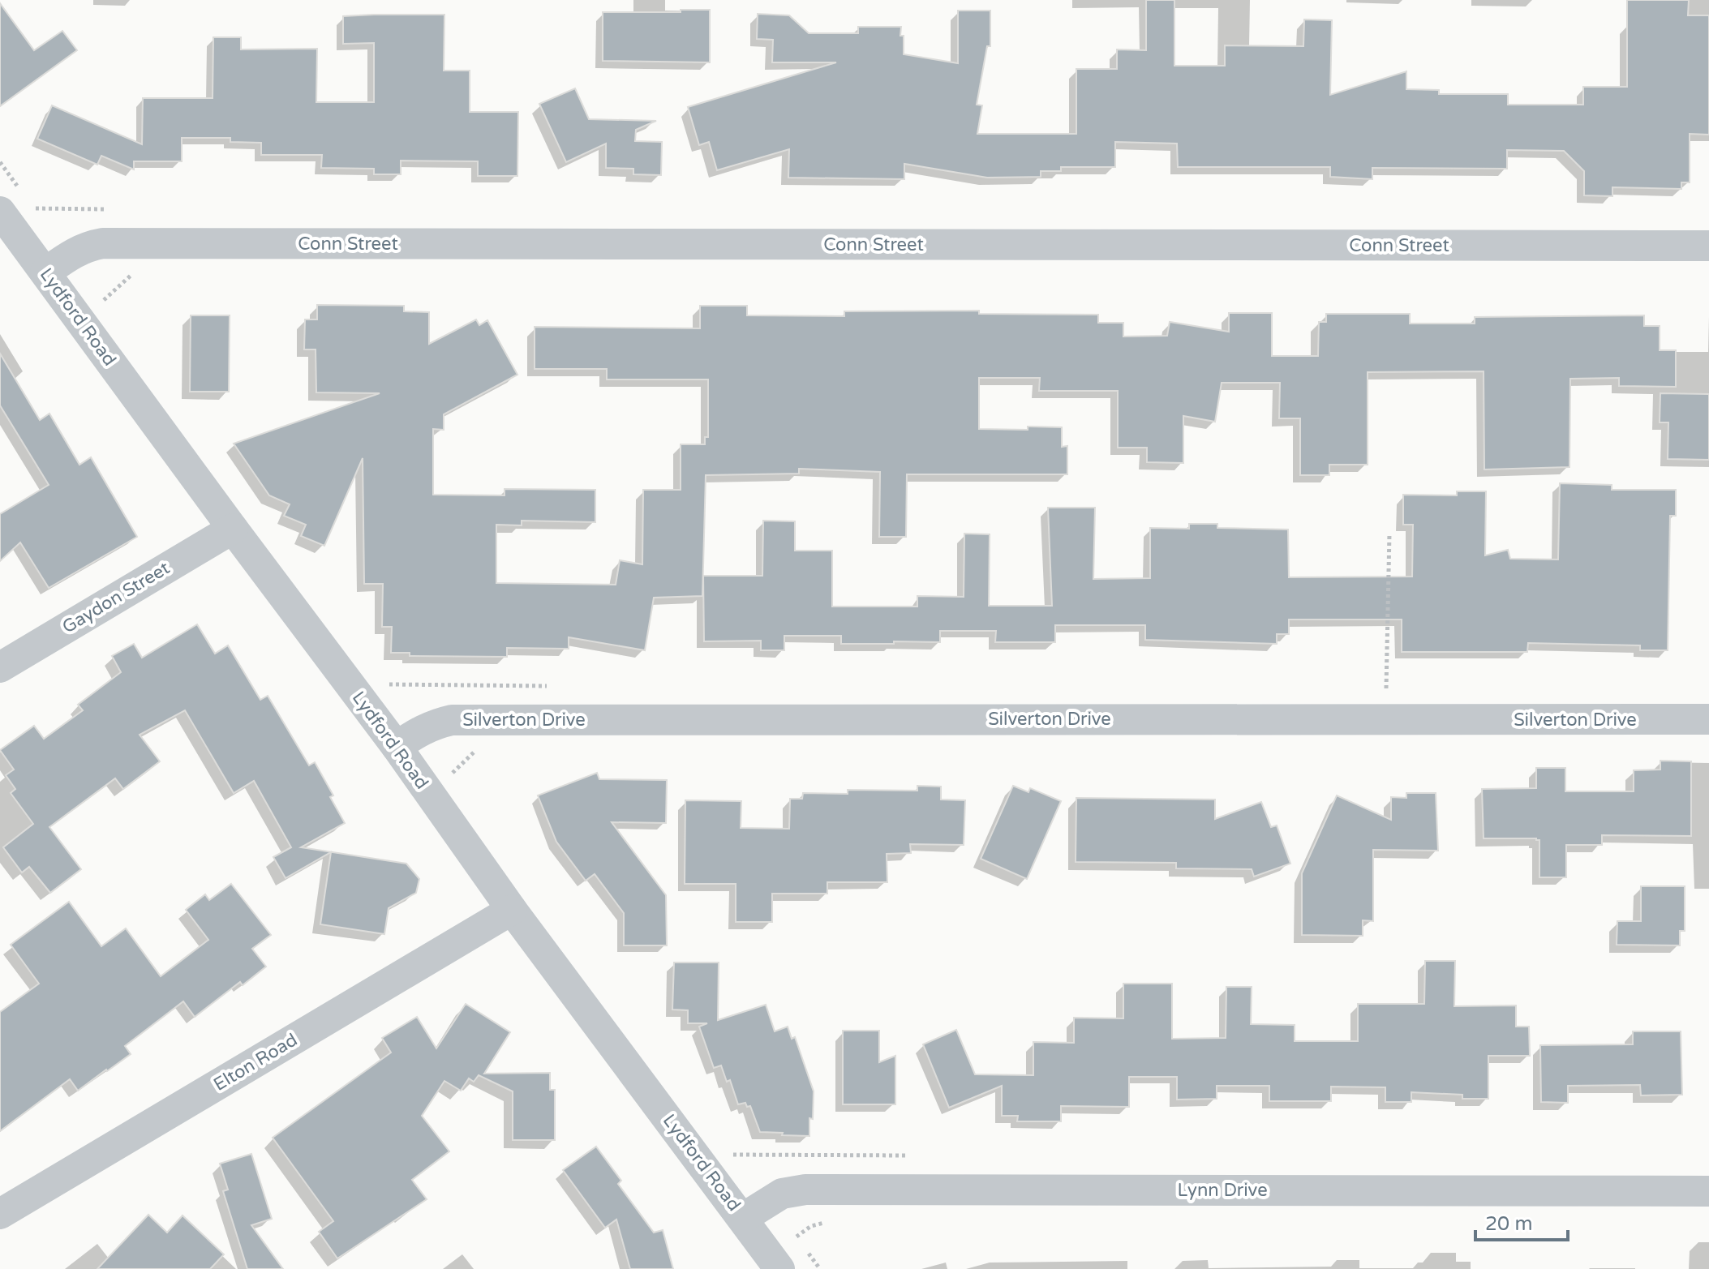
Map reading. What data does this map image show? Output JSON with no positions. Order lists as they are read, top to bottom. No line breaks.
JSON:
{"streets":{"street":["Conn Street","Lydford Road","Gaydon Street","Silverton Drive","Elton Road","Lynn Drive"]},"crossings":[["Conn Street","Lydford Road"],["Lydford Road","Gaydon Street"],["Lydford Road","Silverton Drive"],["Lydford Road","Elton Road"],["Lydford Road","Lynn Drive"]],"scale_bar":"20 m"}
